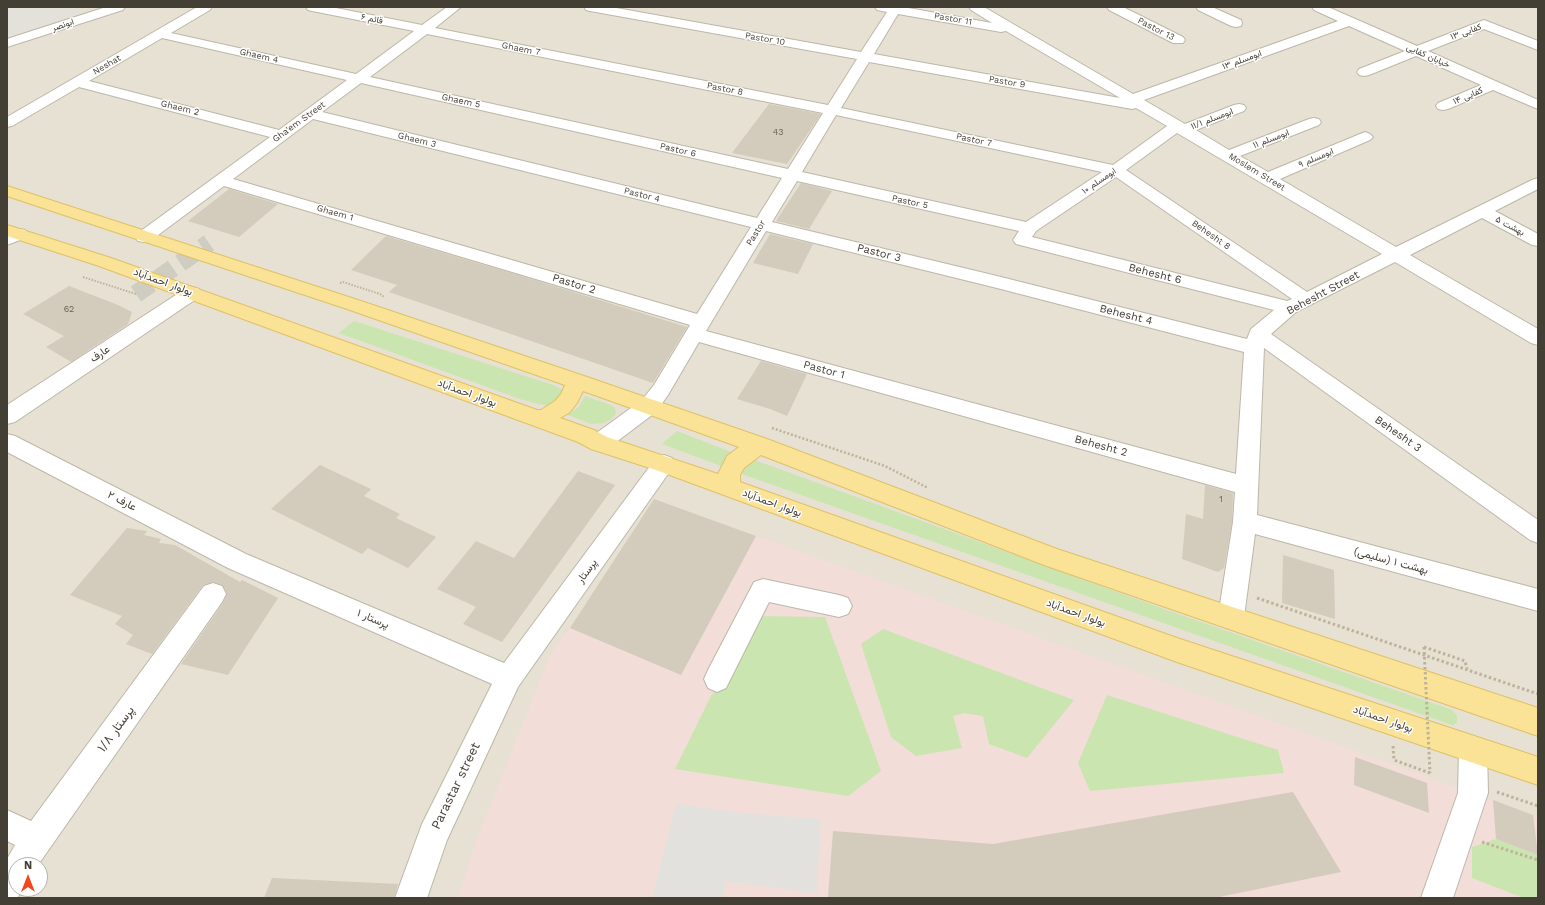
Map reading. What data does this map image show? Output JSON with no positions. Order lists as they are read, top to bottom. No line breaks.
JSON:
{"streets":{"main road":["بولوار احمدآباد"],"street":["قائم ۶","Pastor 11","ابونصر","Pastor 13","کفایی ۱۳","Pastor 10","Ghaem 7","Ghaem 4","خیابان کفایی","ابومسلم ۱۳","Neshat","Pastor 9","Pastor 8","کفایی ۱۴","Ghaem 5","Ghaem 2","ابومسلم ۱۱/۱","Gha'em Street","ابومسلم ۱۱","Ghaem 3","Pastor 7","Pastor 6","ابومسلم ۹","Moslem Street","ابومسلم ۱۰","Pastor 4","Pastor 5","Ghaem 1","بهشت ۵","Pastor","Behesht 8","Pastor 3","Behesht 6","Pastor 2","Behesht Street","Behesht 4","عارف","Pastor 1","Behesht 3","Behesht 2","عارف ۲","بهشت ۱ (سلیمی)","پرستار","پرستار ۱","پرستار ۱/۸","Parastar street"]},"crossings":[["قائم ۶","Ghaem 7"],["قائم ۶","Gha'em Street"],["Pastor 11","Moslem Street"],["Pastor 11","Pastor"],["کفایی ۱۳","خیابان کفایی"],["Pastor 10","Pastor 9"],["Pastor 10","Pastor"],["Ghaem 7","Pastor 8"],["Ghaem 7","Gha'em Street"],["Ghaem 4","Neshat"],["Ghaem 4","Ghaem 5"],["Ghaem 4","Gha'em Street"],["خیابان کفایی","ابومسلم ۱۳"],["خیابان کفایی","کفایی ۱۴"],["ابومسلم ۱۳","Moslem Street"],["Neshat","Ghaem 2"],["Pastor 9","Moslem Street"],["Pastor 9","Pastor"],["Pastor 8","Pastor 7"],["Pastor 8","Pastor"],["Ghaem 5","Gha'em Street"],["Ghaem 5","Pastor 6"],["Ghaem 2","Gha'em Street"],["ابومسلم ۱۱/۱","Moslem Street"],["ابومسلم ۱۱/۱","ابومسلم ۱۰"],["Gha'em Street","Ghaem 3"],["Gha'em Street","Ghaem 1"],["ابومسلم ۱۱","Moslem Street"],["Ghaem 3","Pastor 4"],["Pastor 7","ابومسلم ۱۰"],["Pastor 7","Pastor"],["Pastor 7","Behesht 8"],["Pastor 6","Pastor 5"],["Pastor 6","Pastor"],["ابومسلم ۹","Moslem Street"],["Moslem Street","ابومسلم ۱۰"],["Moslem Street","Behesht Street"],["ابومسلم ۱۰","Pastor 5"],["ابومسلم ۱۰","Behesht 8"],["ابومسلم ۱۰","Behesht 6"],["Pastor 4","Pastor"],["Pastor 4","Pastor 3"],["Pastor 5","Pastor"],["Pastor 5","Behesht 6"],["Ghaem 1","Pastor 2"],["بهشت ۵","Behesht Street"],["Pastor","Pastor 3"],["Pastor","بولوار احمدآباد"],["Pastor","Pastor 2"],["Pastor","Pastor 1"],["Behesht 8","Behesht 6"],["Behesht 8","Behesht Street"],["Pastor 3","Behesht 4"],["Behesht 6","Behesht Street"],["بولوار احمدآباد","عارف"],["بولوار احمدآباد","پرستار"],["Pastor 2","Pastor 1"],["Behesht Street","Behesht 4"],["Behesht Street","Behesht 3"],["Behesht 4","Behesht 3"],["Pastor 1","Behesht 2"],["عارف ۲","پرستار ۱"],["پرستار","پرستار ۱"],["پرستار","Parastar street"],["پرستار ۱","Parastar street"]],"house_numbers":["43","62","1"],"north":"top"}
